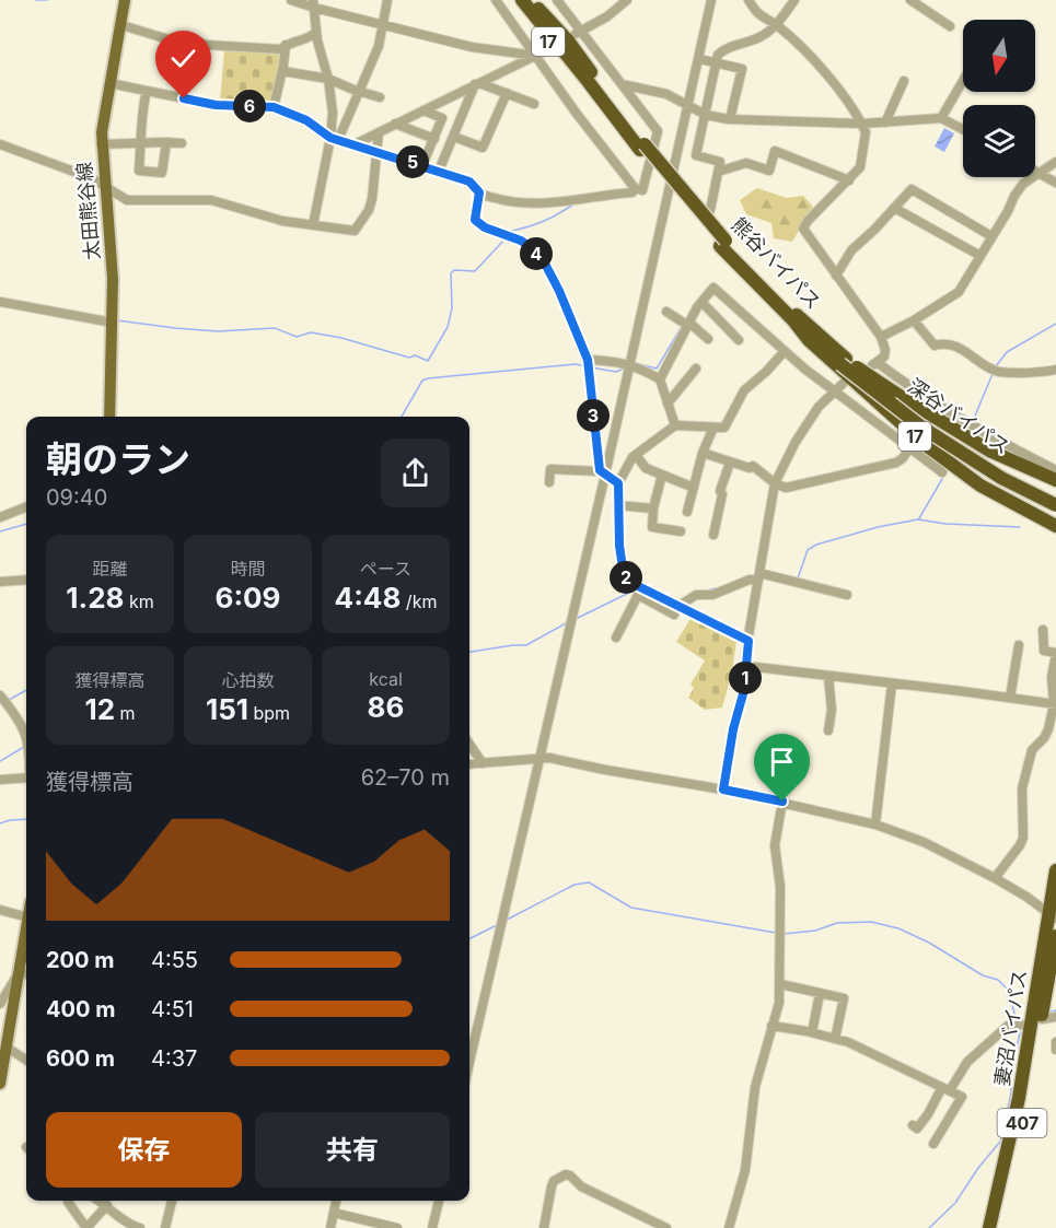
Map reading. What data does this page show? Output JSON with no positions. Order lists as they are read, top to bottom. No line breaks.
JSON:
{"streets":{"highway":["17","熊谷バイパス","深谷バイパス","妻沼バイパス","407"],"main road":["太田熊谷線"]},"crossings":[["17","熊谷バイパス"],["熊谷バイパス","深谷バイパス"]],"north":"bottom","page":{"pins":["6","5","4","3","2","1"],"heading":["朝のラン","09:40"],"stats":[["距離","1.28 km"],["時間","6:09"],["ペース","4:48 /km"],["獲得標高","12 m"],["心拍数","151 bpm"],["kcal","86"]],"chart":["獲得標高","62–70 m"],"list":[{"name":"200 m","note":"4:55"},{"name":"400 m","note":"4:51"},{"name":"600 m","note":"4:37"}],"buttons":["保存","共有"]}}
